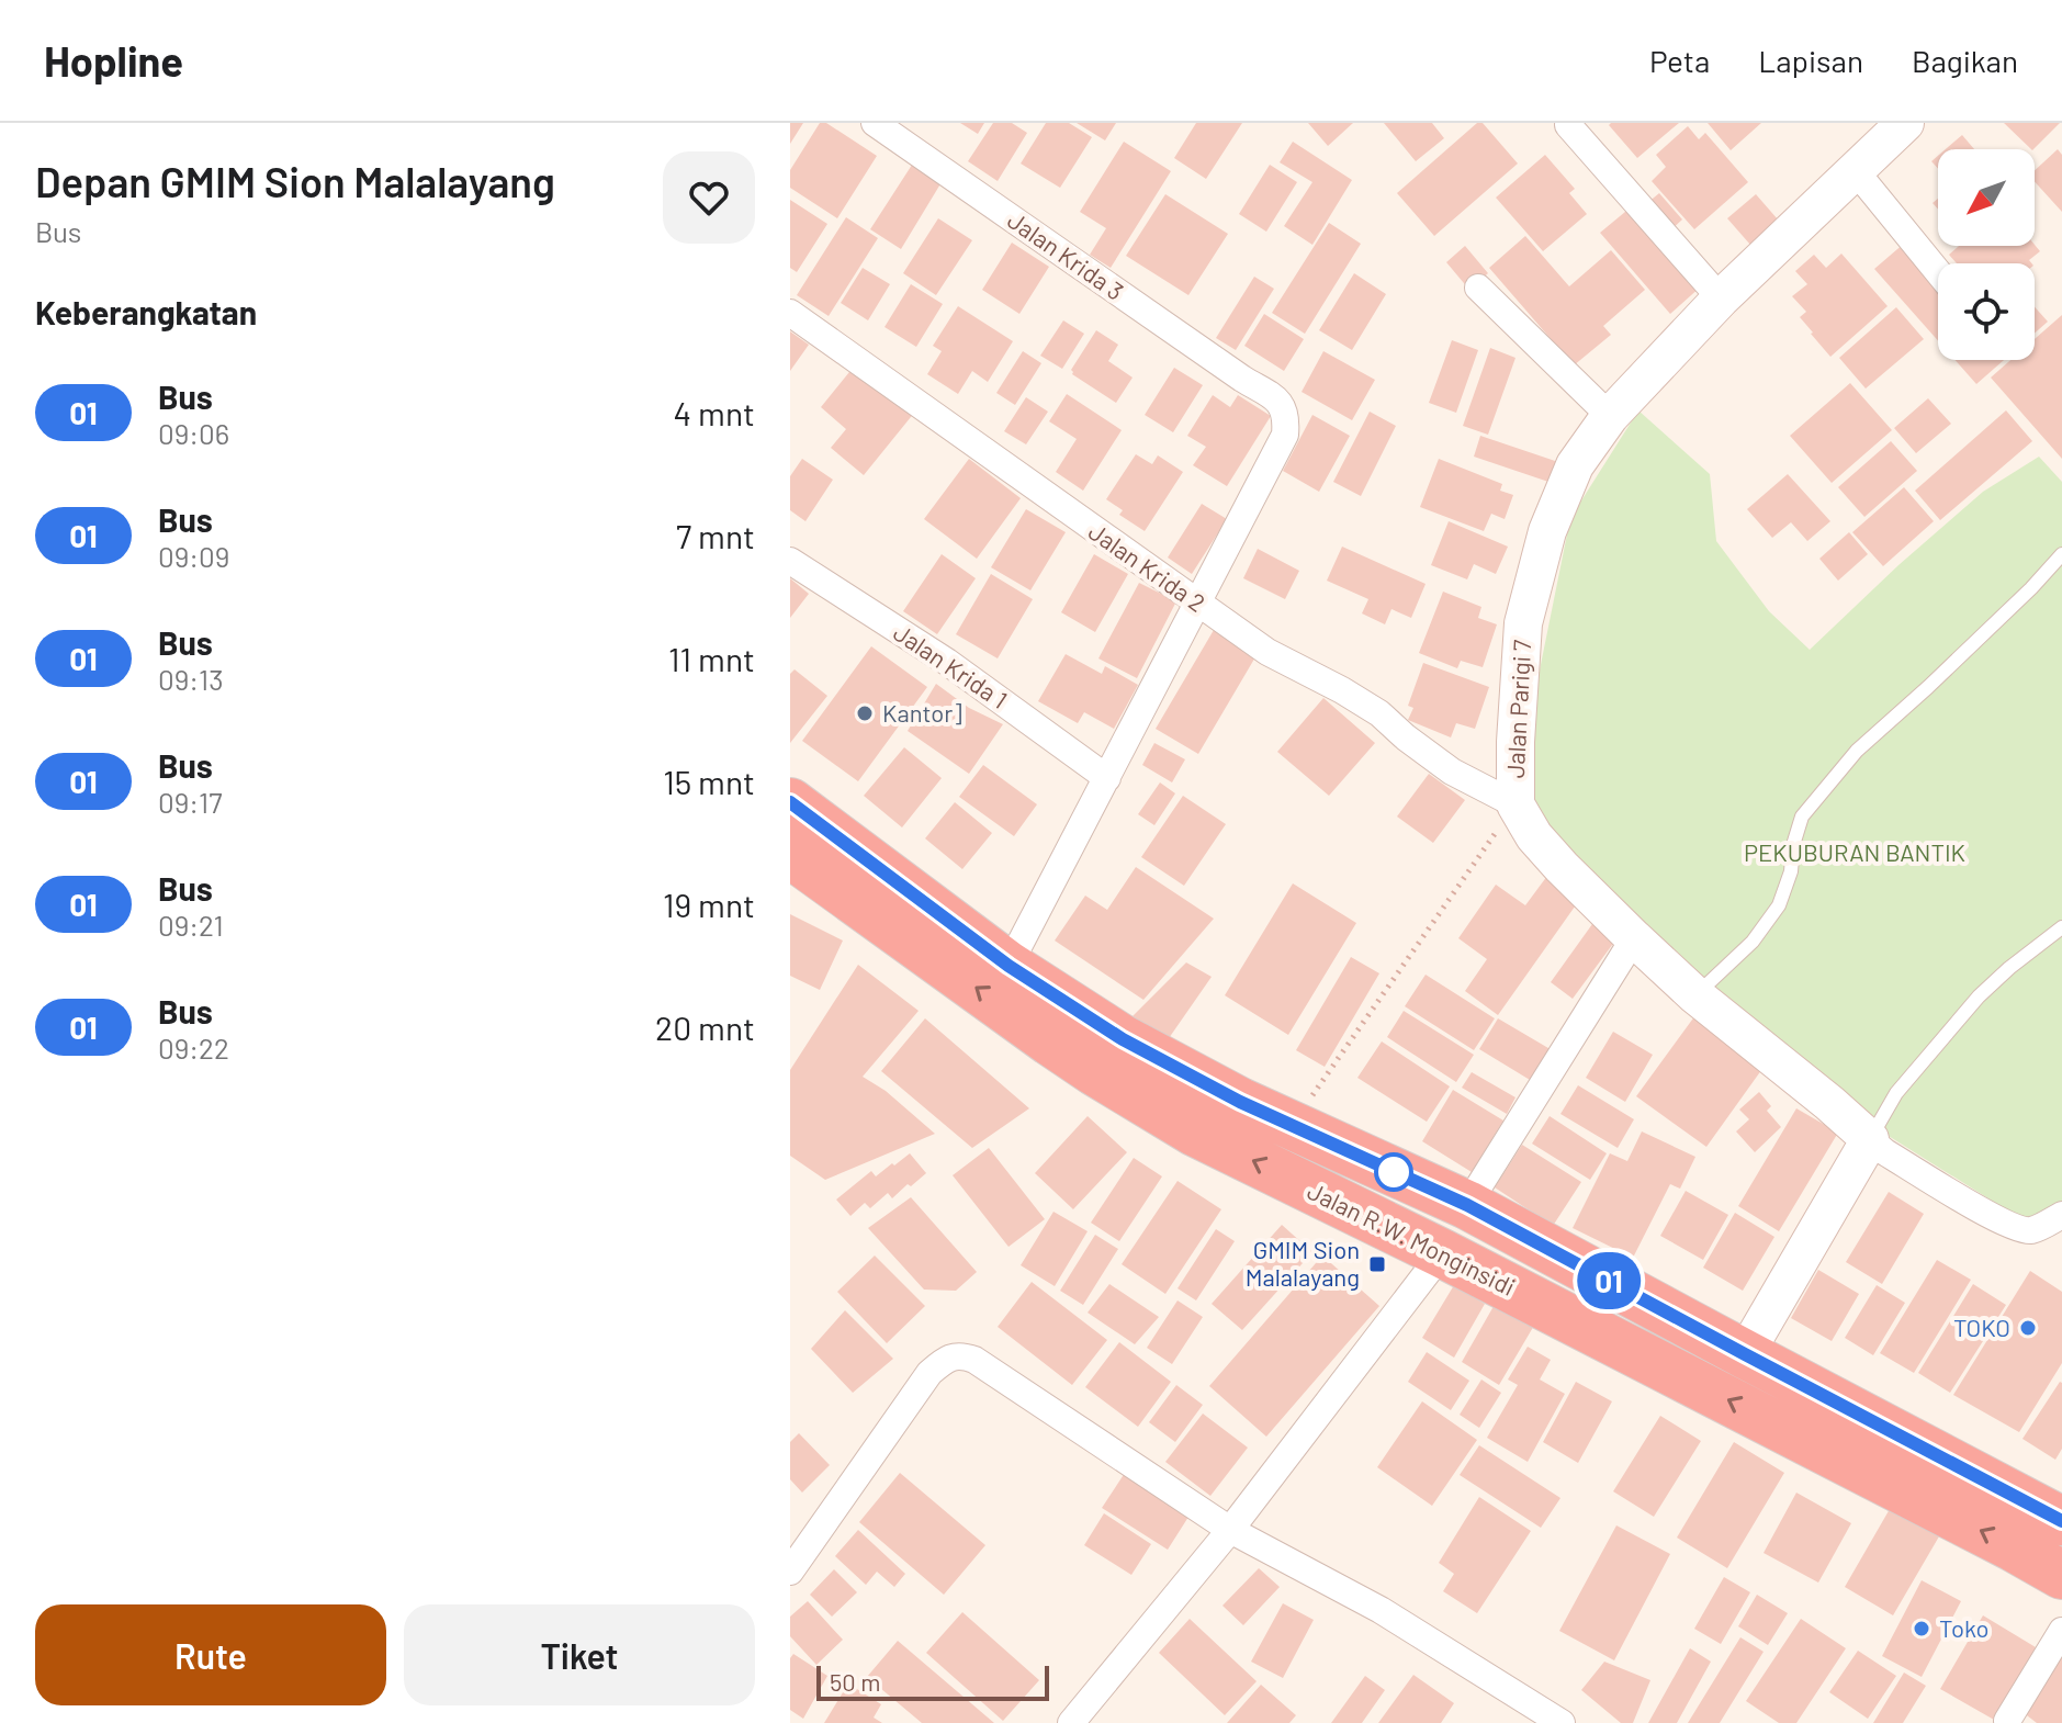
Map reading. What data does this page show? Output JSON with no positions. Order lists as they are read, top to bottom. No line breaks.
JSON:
{"streets":{"highway":["Jalan R.W. Monginsidi"],"street":["Jalan Krida 3","Jalan Krida 2","Jalan Krida 1","Jalan Parigi 7"]},"crossings":[["Jalan Krida 3","Jalan Krida 2"],["Jalan Krida 2","Jalan Parigi 7"]],"parks":["PEKUBURAN BANTIK"],"places":{"other":["Kantor]","TOKO","Toko"],"transit":["GMIM Sion Malalayang"]},"lines":["bus line 01"],"scale_bar":"50 m","north":"bottom left","page":{"header":"Hopline","nav":["Peta","Lapisan","Bagikan"],"heading":[["Depan GMIM Sion Malalayang","Bus"],"Keberangkatan"],"on_map":"01","list":[{"mark":"01","name":"Bus","note":"09:06","value":"4 mnt"},{"mark":"01","name":"Bus","note":"09:09","value":"7 mnt"},{"mark":"01","name":"Bus","note":"09:13","value":"11 mnt"},{"mark":"01","name":"Bus","note":"09:17","value":"15 mnt"},{"mark":"01","name":"Bus","note":"09:21","value":"19 mnt"},{"mark":"01","name":"Bus","note":"09:22","value":"20 mnt"}],"buttons":["Rute","Tiket"],"scale":"50 m"}}
